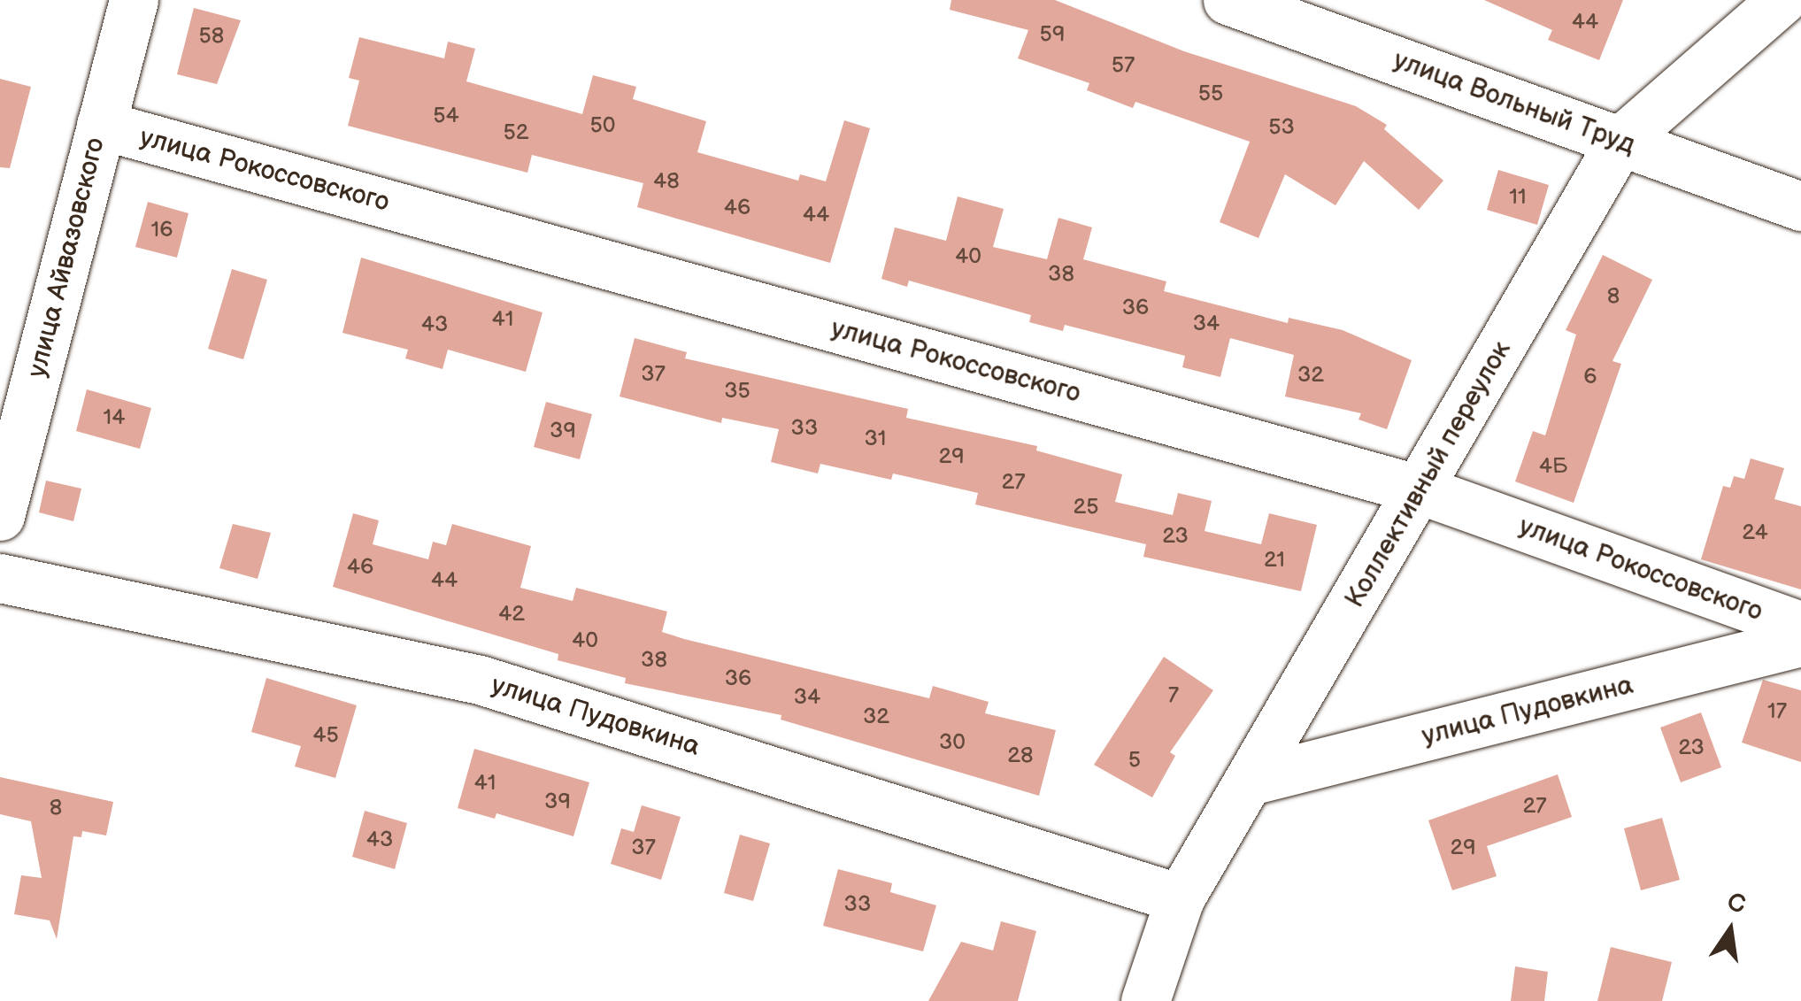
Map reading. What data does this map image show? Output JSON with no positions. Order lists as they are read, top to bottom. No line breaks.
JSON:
{"streets":{"street":["улица Вольный Труд","улица Рокоссовского","улица Айвазовского","Коллективный переулок","улица Пудовкина"]},"crossings":[["улица Вольный Труд","Коллективный переулок"],["улица Рокоссовского","улица Айвазовского"],["улица Рокоссовского","Коллективный переулок"],["Коллективный переулок","улица Пудовкина"]],"house_numbers":["44","59","58","57","55","54","50","53","52","48","11","46","44","16","40","38","8","36","41","34","43","37","32","6","35","14","33","39","31","29","4Б","27","25","24","23","21","46","44","42","40","38","36","7","34","17","32","45","30","23","28","5","41","39","27","8","43","37","29","33"],"north":"top"}
